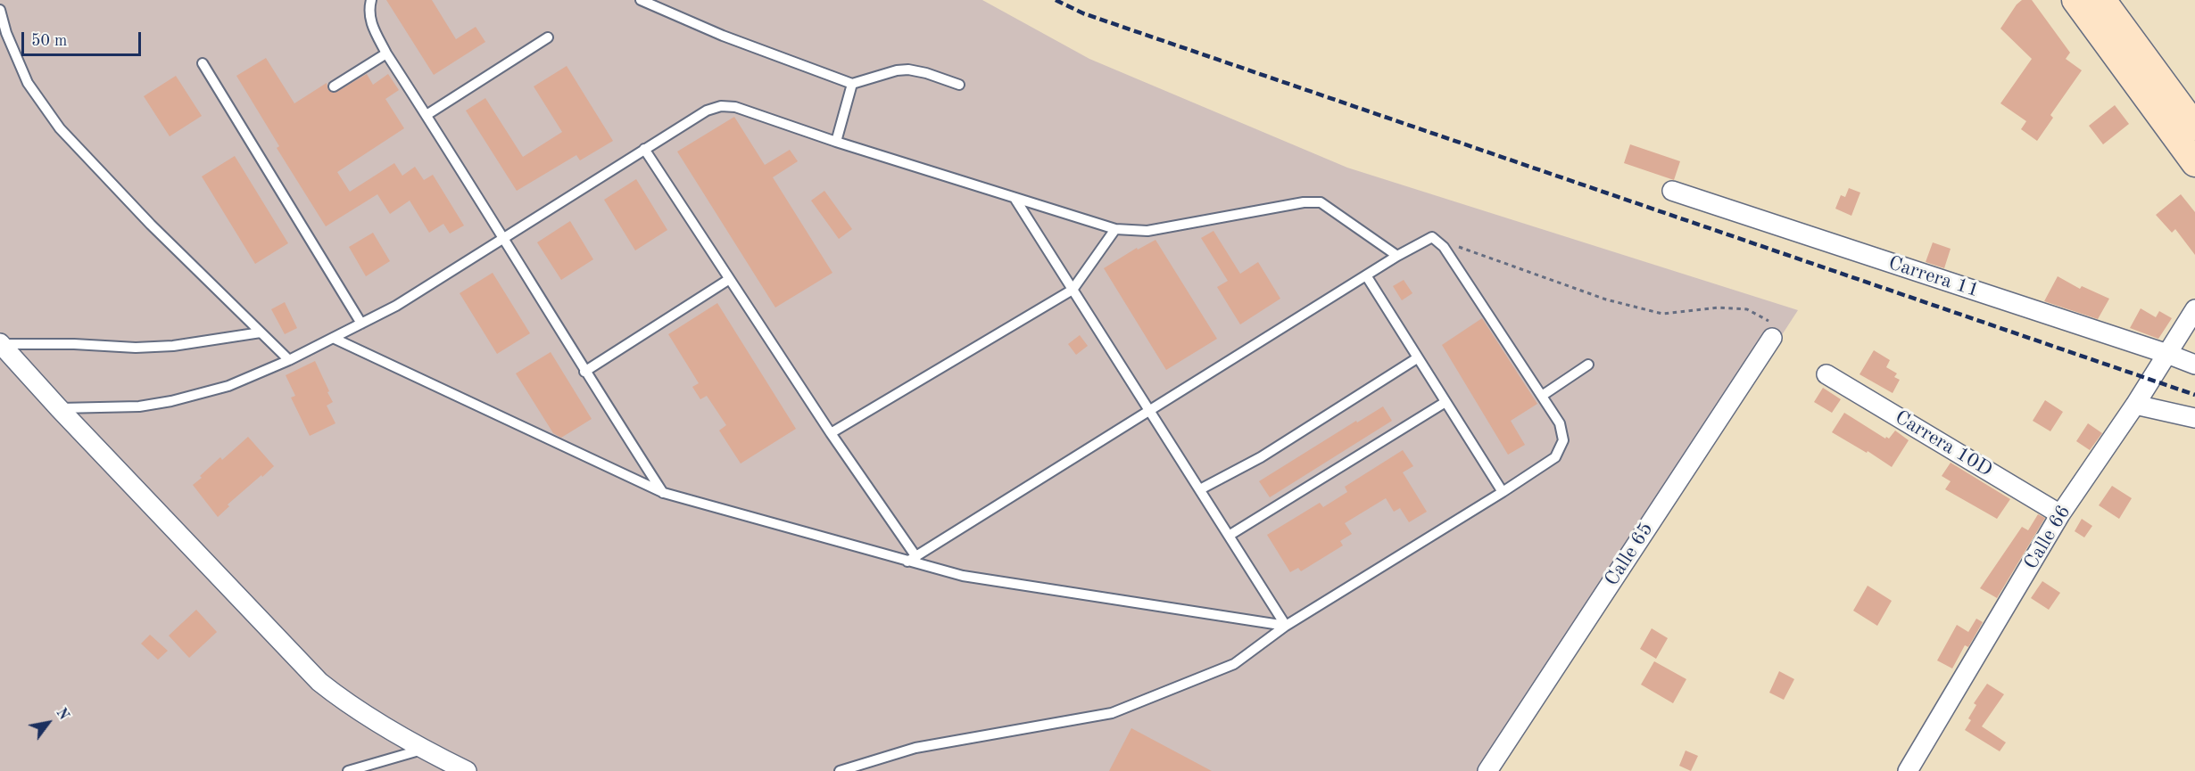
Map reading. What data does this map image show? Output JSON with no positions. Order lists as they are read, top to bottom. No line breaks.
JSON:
{"streets":{"street":["Carrera 11","Carrera 10D","Calle 66","Calle 65"]},"crossings":[["Carrera 11","Calle 66"],["Carrera 10D","Calle 66"]],"scale_bar":"50 m","north":"top right"}
